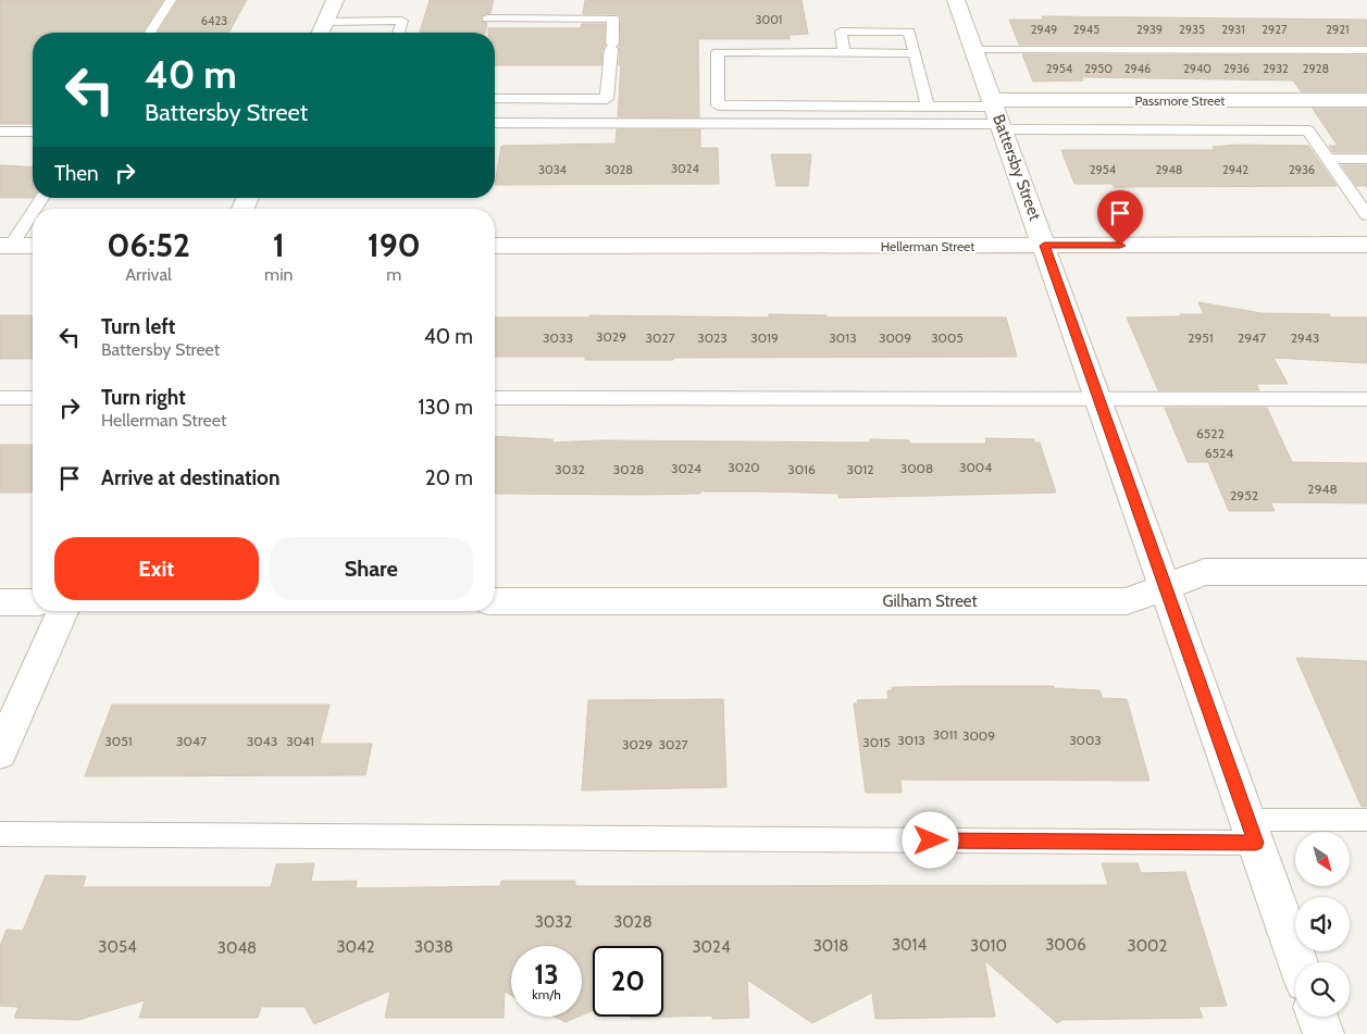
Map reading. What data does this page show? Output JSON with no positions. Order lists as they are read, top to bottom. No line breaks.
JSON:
{"streets":{"street":["Passmore Street","Battersby Street","Hellerman Street","Gilham Street"]},"crossings":[["Passmore Street","Battersby Street"],["Battersby Street","Hellerman Street"],["Battersby Street","Gilham Street"]],"house_numbers":["3001","6423","2949","2945","2939","2935","2931","2927","2921","2954","2950","2946","2940","2936","2932","2928","3024","3034","3028","2954","2948","2942","2936","3029","3033","3027","3023","3019","3013","3009","3005","2951","2947","2943","6522","6524","3020","3004","3024","3008","3032","3028","3016","3012","2948","2952","3011","3009","3013","3003","3051","3047","3043","3041","3015","3029","3027","3032","3028","3014","3006","3018","3010","3002","3054","3042","3038","3024","3048"],"north":"bottom right","page":{"turn":["40 m","Battersby Street"],"then":"Then","eta":["06:52","Arrival","1","min","190","m"],"list":[{"name":"Turn left","note":"Battersby Street","value":"40 m"},{"name":"Turn right","note":"Hellerman Street","value":"130 m"},{"name":"Arrive at destination","value":"20 m"}],"buttons":["Exit","Share"],"speed":"13 km/h","limit":"20"}}
